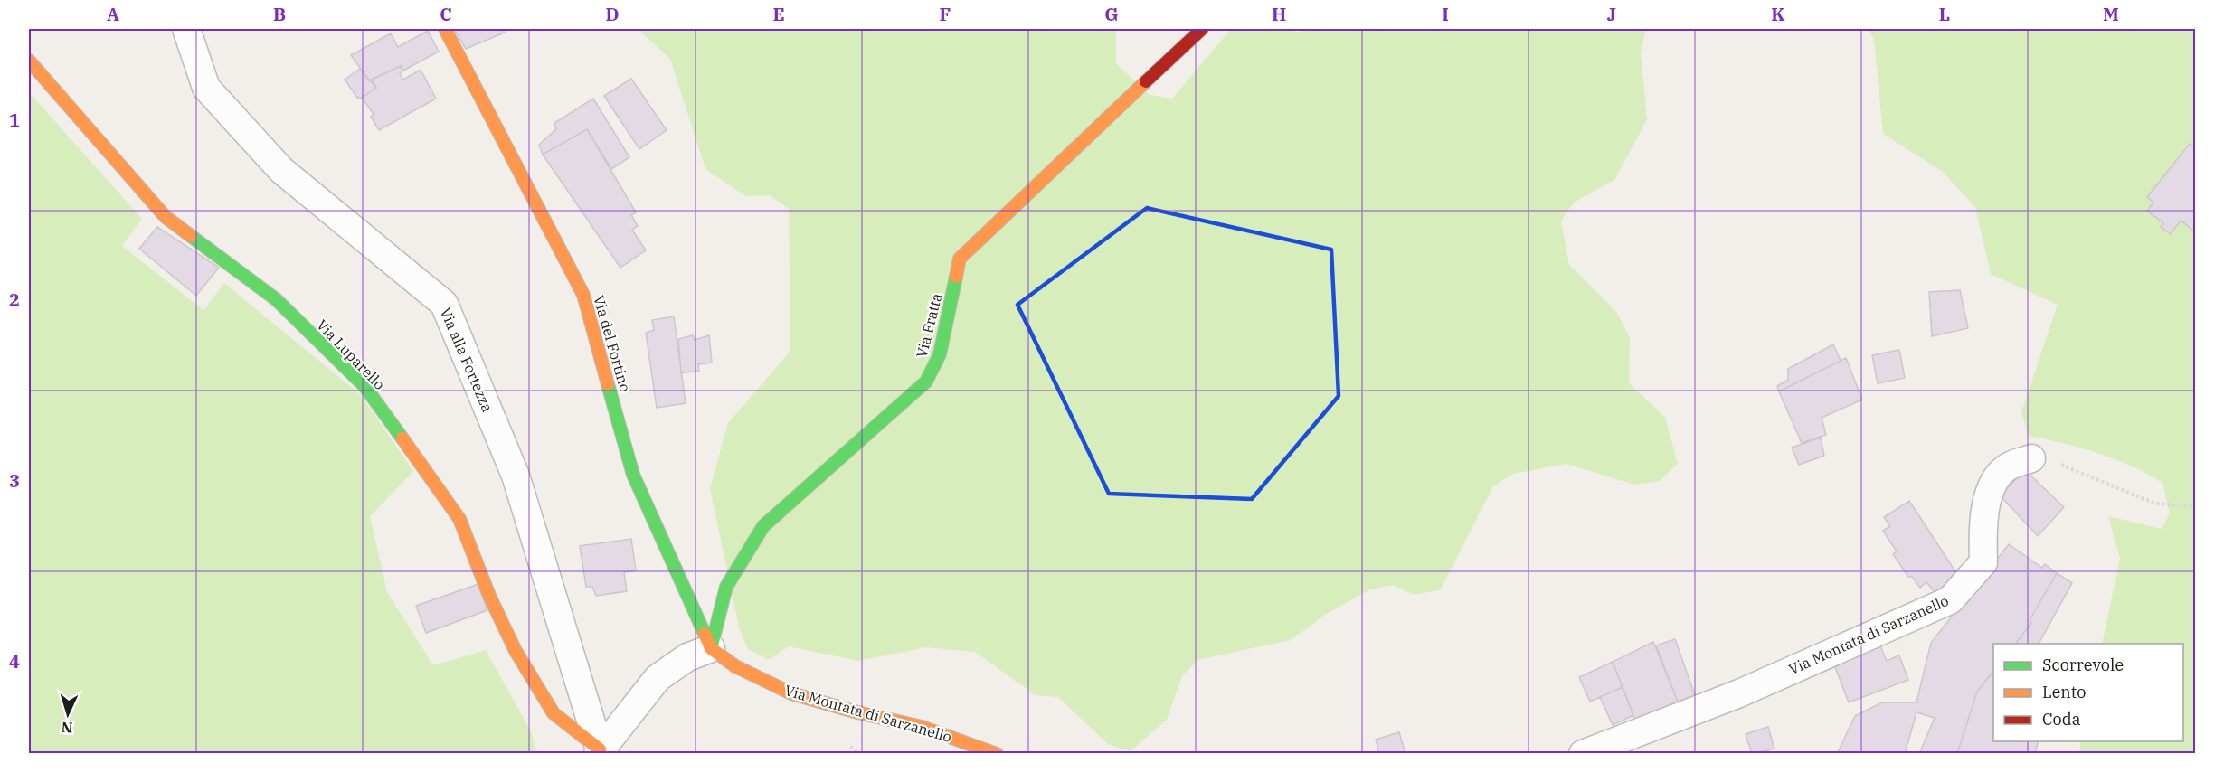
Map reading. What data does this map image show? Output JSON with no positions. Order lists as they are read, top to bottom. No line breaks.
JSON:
{"streets":{"street":["Via Fratta","Via del Fortino","Via Luparello","Via alla Fortezza","Via Montata di Sarzanello"]},"crossings":[["Via Fratta","Via del Fortino"],["Via Fratta","Via Montata di Sarzanello"],["Via del Fortino","Via Montata di Sarzanello"],["Via Luparello","Via alla Fortezza"]],"legend":["Scorrevole","Lento","Coda"],"north":"bottom","grid":{"columns":["A","B","C","D","E","F","G","H","I","J","K","L","M"],"rows":["1","2","3","4"]}}
